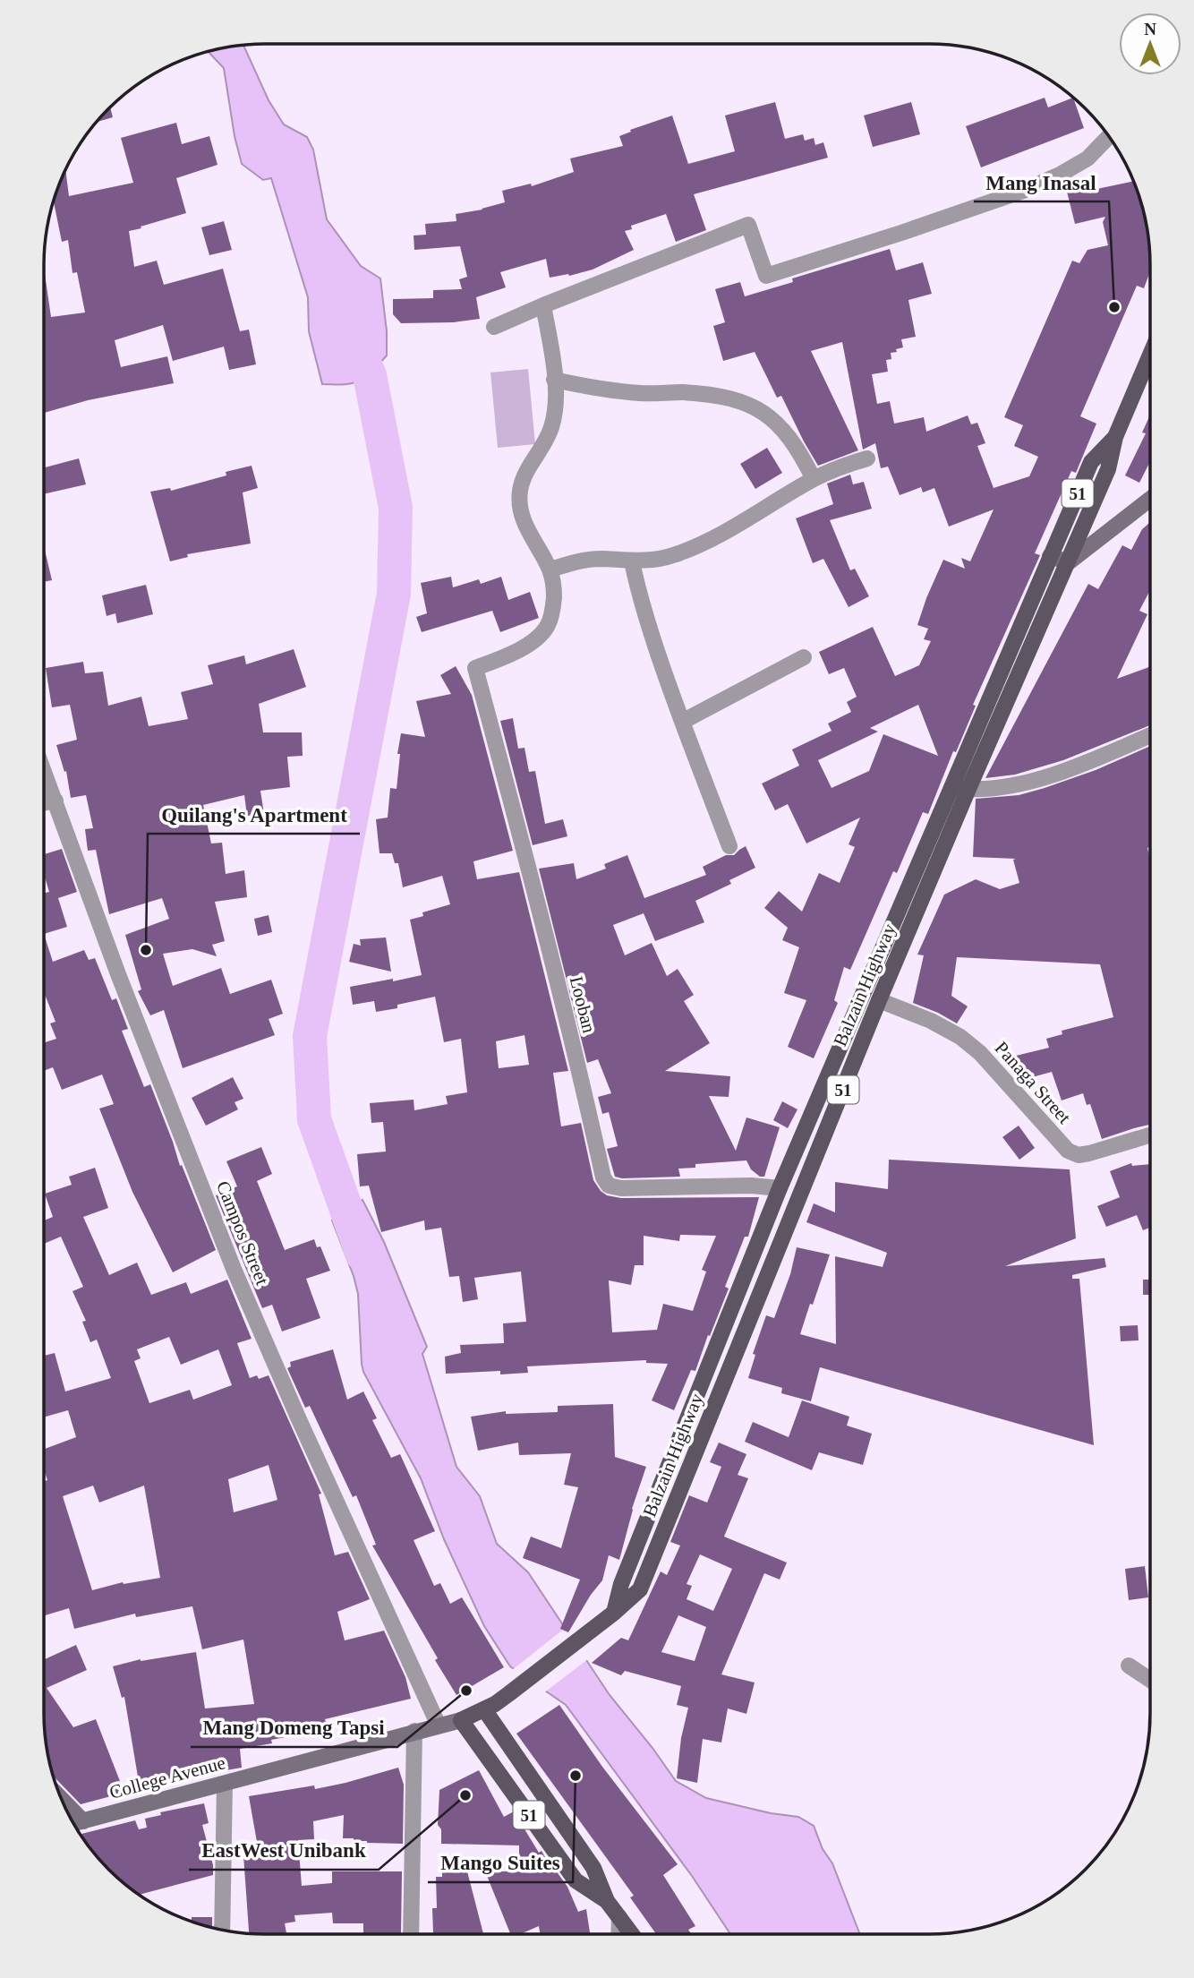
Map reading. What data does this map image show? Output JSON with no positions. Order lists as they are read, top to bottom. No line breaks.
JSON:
{"streets":{"main road":["51","Balzain Highway","College Avenue"],"street":["Looban","Panaga Street","Campos Street"]},"crossings":[["51","Balzain Highway"],["51","College Avenue"],["Balzain Highway","Looban"],["Balzain Highway","Panaga Street"],["Balzain Highway","College Avenue"],["Campos Street","College Avenue"]],"places":["Mang Inasal","Quilang's Apartment","Mang Domeng Tapsi","Mango Suites","EastWest Unibank"],"north":"top"}
